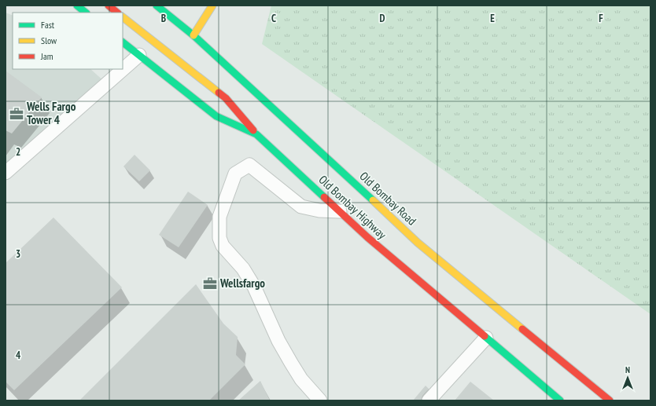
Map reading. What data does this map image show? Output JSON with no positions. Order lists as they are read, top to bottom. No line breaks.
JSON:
{"streets":{"main road":["Old Bombay Road","Old Bombay Highway"]},"places":{"office":["Wells Fargo Tower 4","Wellsfargo"]},"legend":["Fast","Slow","Jam"],"north":"top","grid":{"columns":["B","C","D","E","F"],"rows":["2","3","4"]}}
